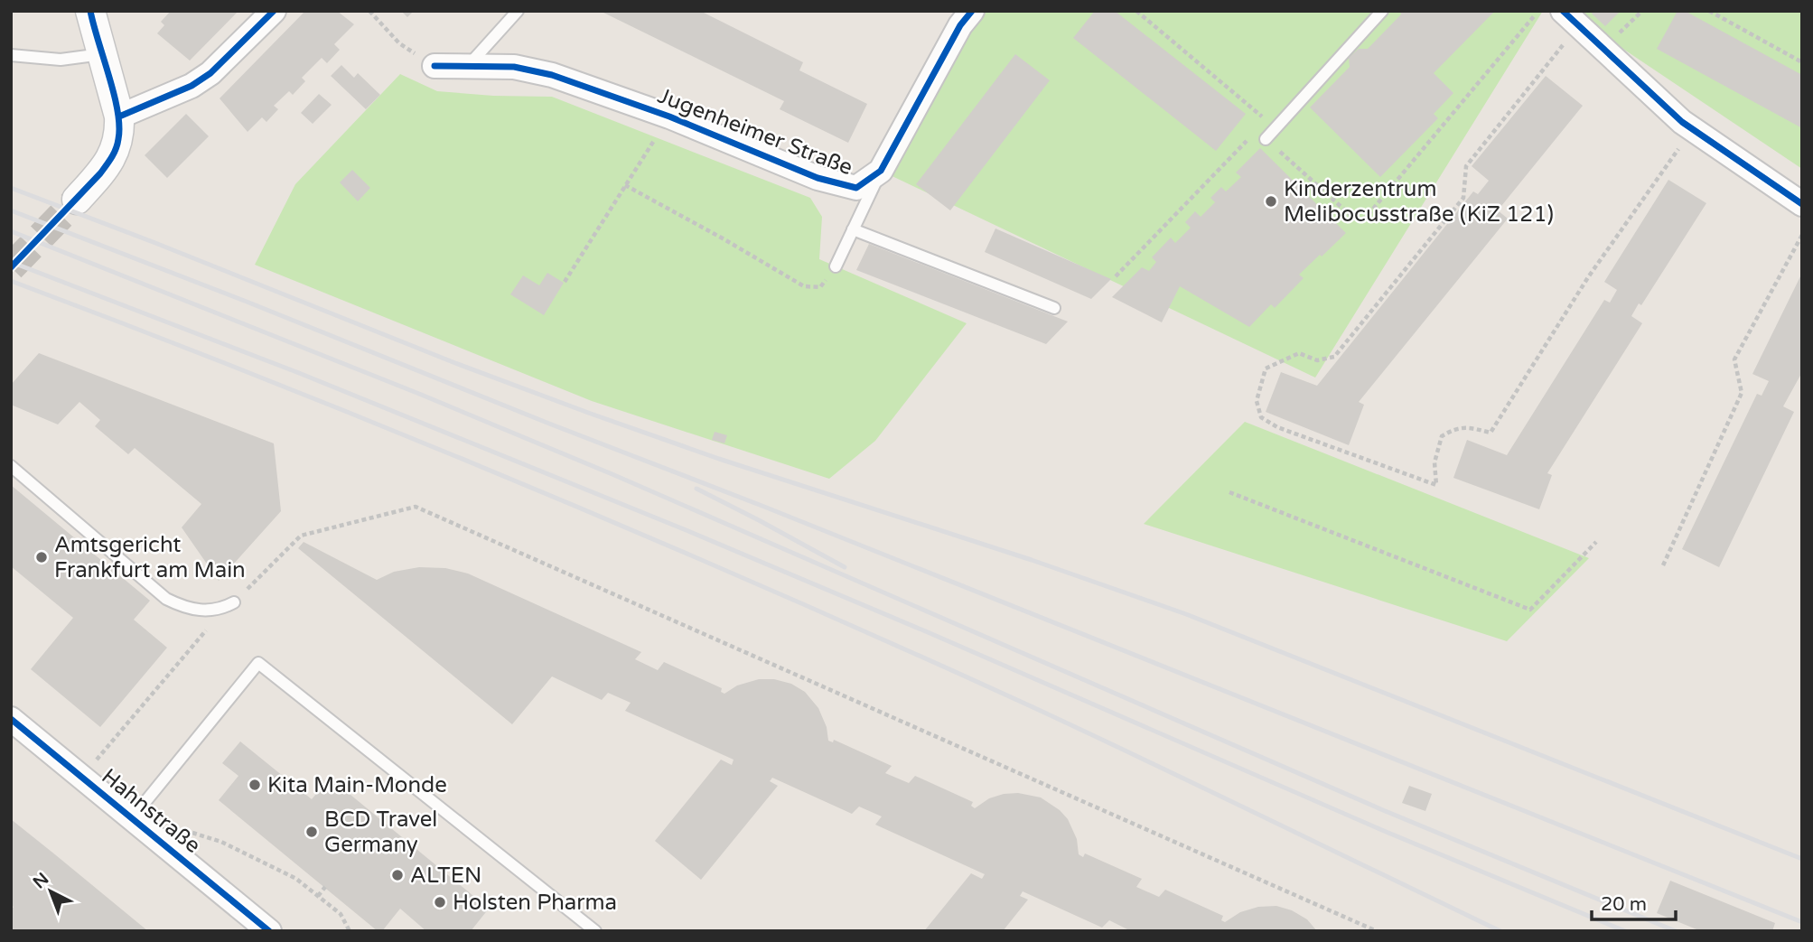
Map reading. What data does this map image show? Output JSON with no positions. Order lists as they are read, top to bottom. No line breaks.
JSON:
{"streets":{"street":["Jugenheimer Straße","Hahnstraße"]},"places":["Kinderzentrum Melibocusstraße (KiZ 121)","Amtsgericht Frankfurt am Main","Kita Main-Monde","BCD Travel Germany","ALTEN","Holsten Pharma"],"scale_bar":"20 m","north":"top left"}
